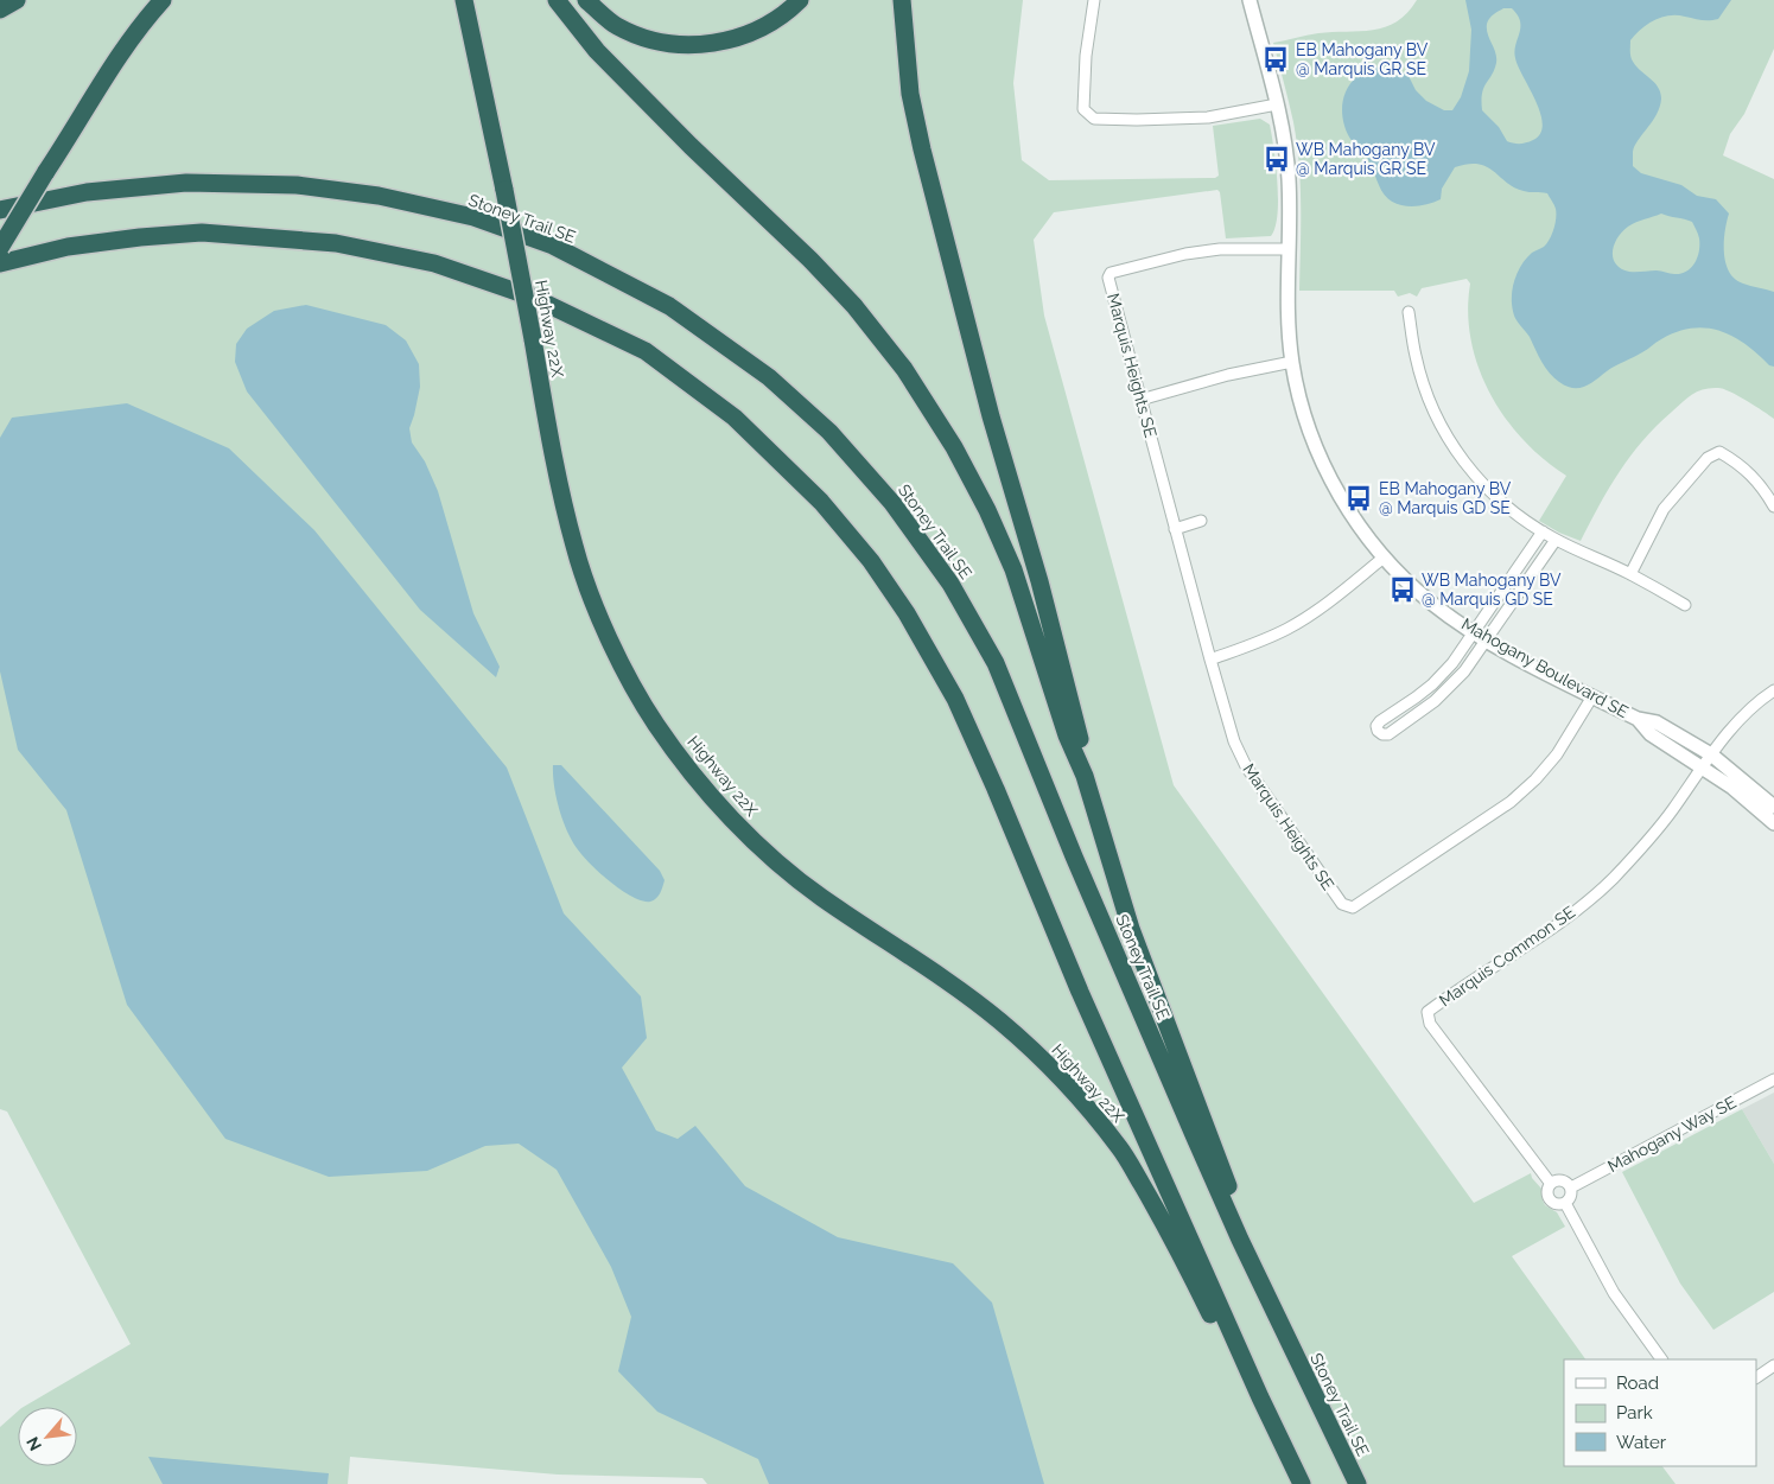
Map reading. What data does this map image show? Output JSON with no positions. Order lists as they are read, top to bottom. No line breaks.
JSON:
{"streets":{"highway":["Stoney Trail SE","Highway 22X"],"street":["Marquis Heights SE","Mahogany Boulevard SE","Marquis Common SE","Mahogany Way SE"]},"crossings":[["Marquis Heights SE","Mahogany Boulevard SE"],["Mahogany Boulevard SE","Marquis Common SE"],["Marquis Common SE","Mahogany Way SE"]],"places":{"bus stop":["EB Mahogany BV @ Marquis GR SE","WB Mahogany BV @ Marquis GR SE","EB Mahogany BV @ Marquis GD SE","WB Mahogany BV @ Marquis GD SE"]},"legend":["Road","Park","Water"],"north":"bottom left"}
